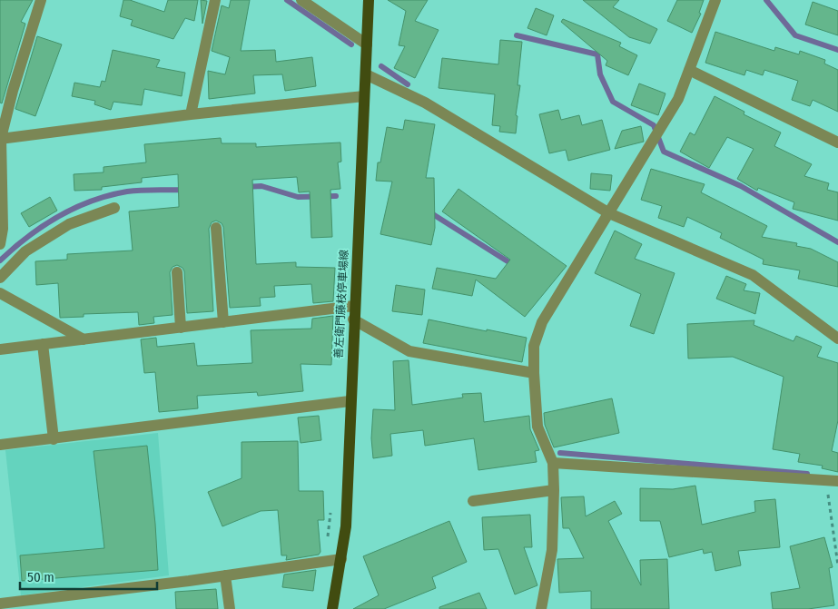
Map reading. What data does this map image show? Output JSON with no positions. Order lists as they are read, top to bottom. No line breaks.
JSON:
{"streets":{"main road":["善左衛門藤枝停車場線"]},"scale_bar":"50 m"}
